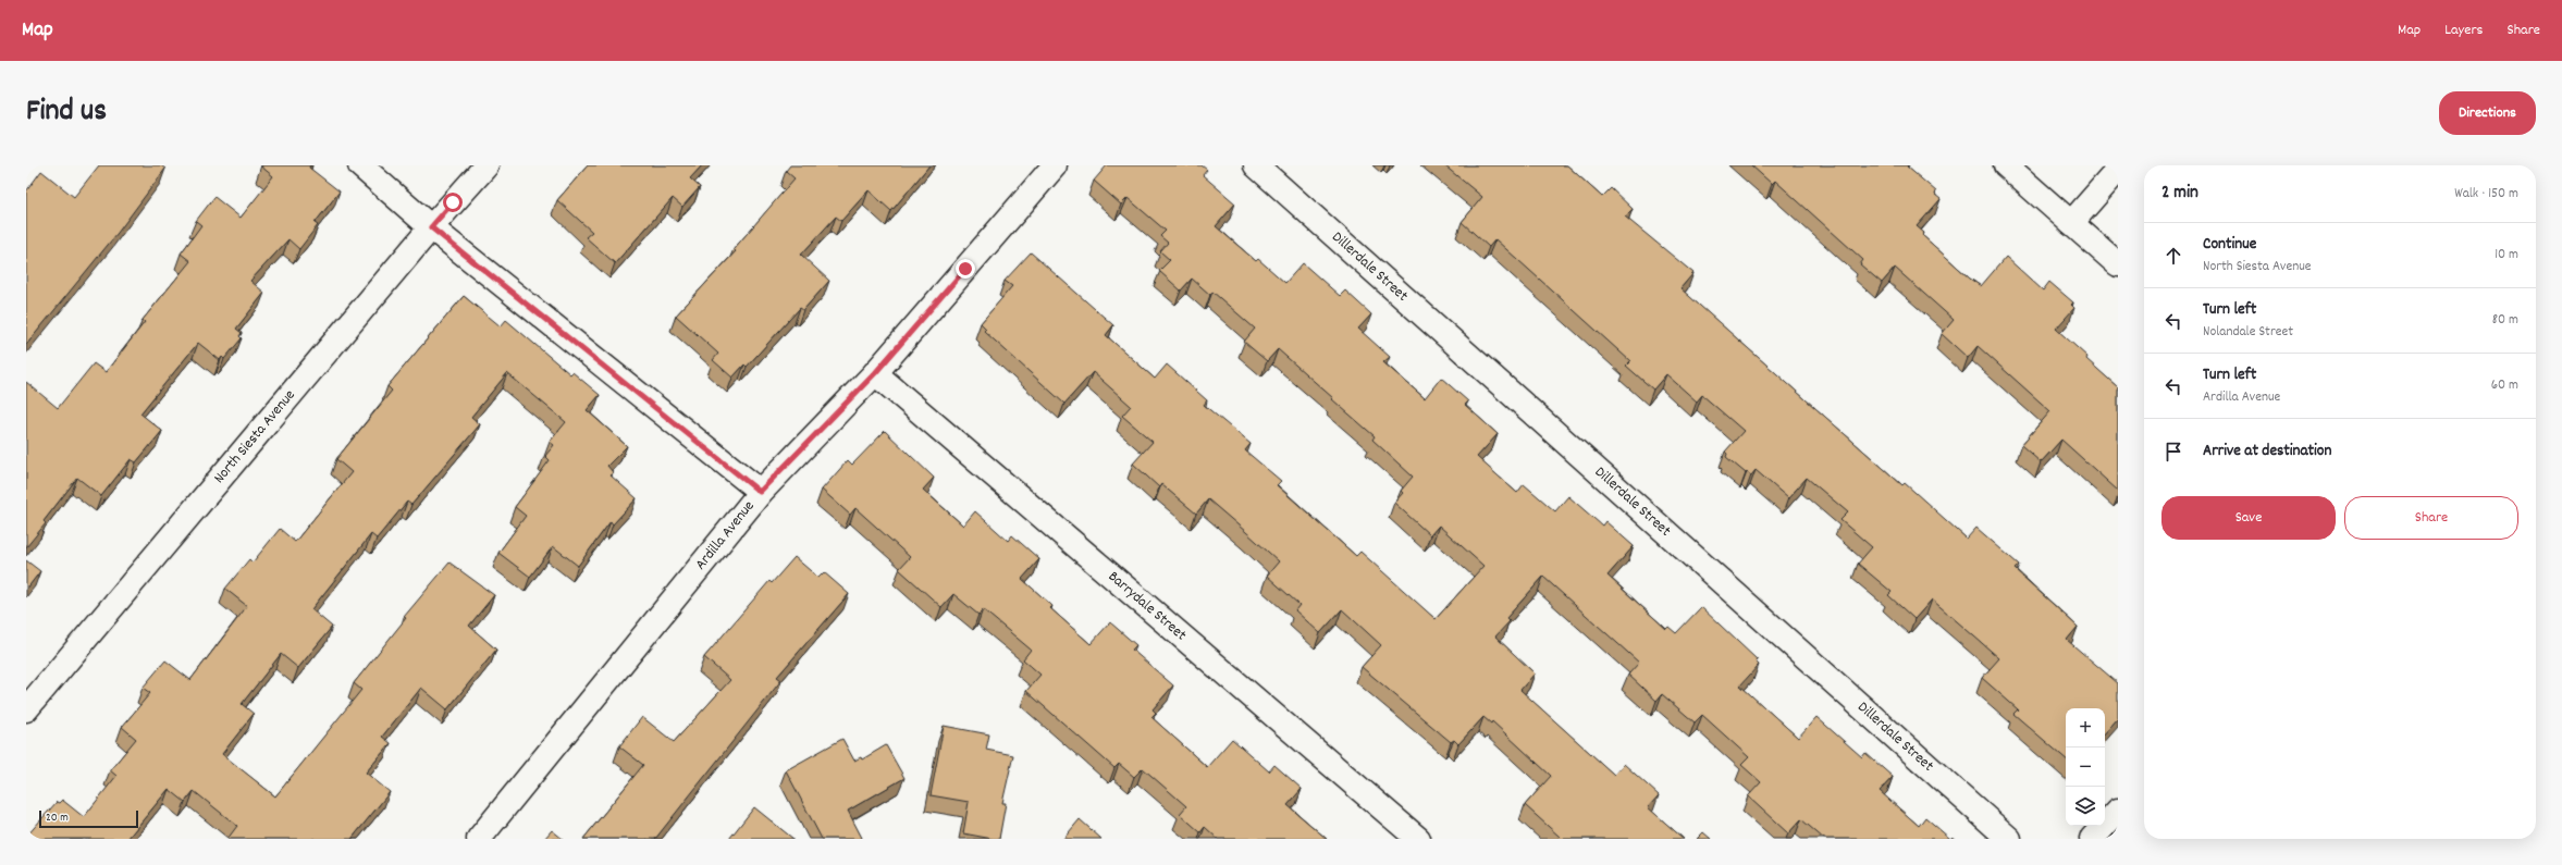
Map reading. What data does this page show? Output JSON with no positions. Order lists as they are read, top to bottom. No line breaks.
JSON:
{"streets":{"street":["Dillerdale Street","North Siesta Avenue","Ardilla Avenue","Barrydale Street"]},"crossings":[["Ardilla Avenue","Barrydale Street"]],"scale_bar":"20 m","page":{"header":"Map","nav":["Map","Layers","Share"],"title":"Find us","buttons":["Directions",["Save","Share"]],"heading":["2 min","Walk · 150 m"],"list":[["Continue","North Siesta Avenue","10 m"],["Turn left","Nolandale Street","80 m"],["Turn left","Ardilla Avenue","60 m"],"Arrive at destination"],"map_buttons":["+","−"],"scale":"20 m"}}
